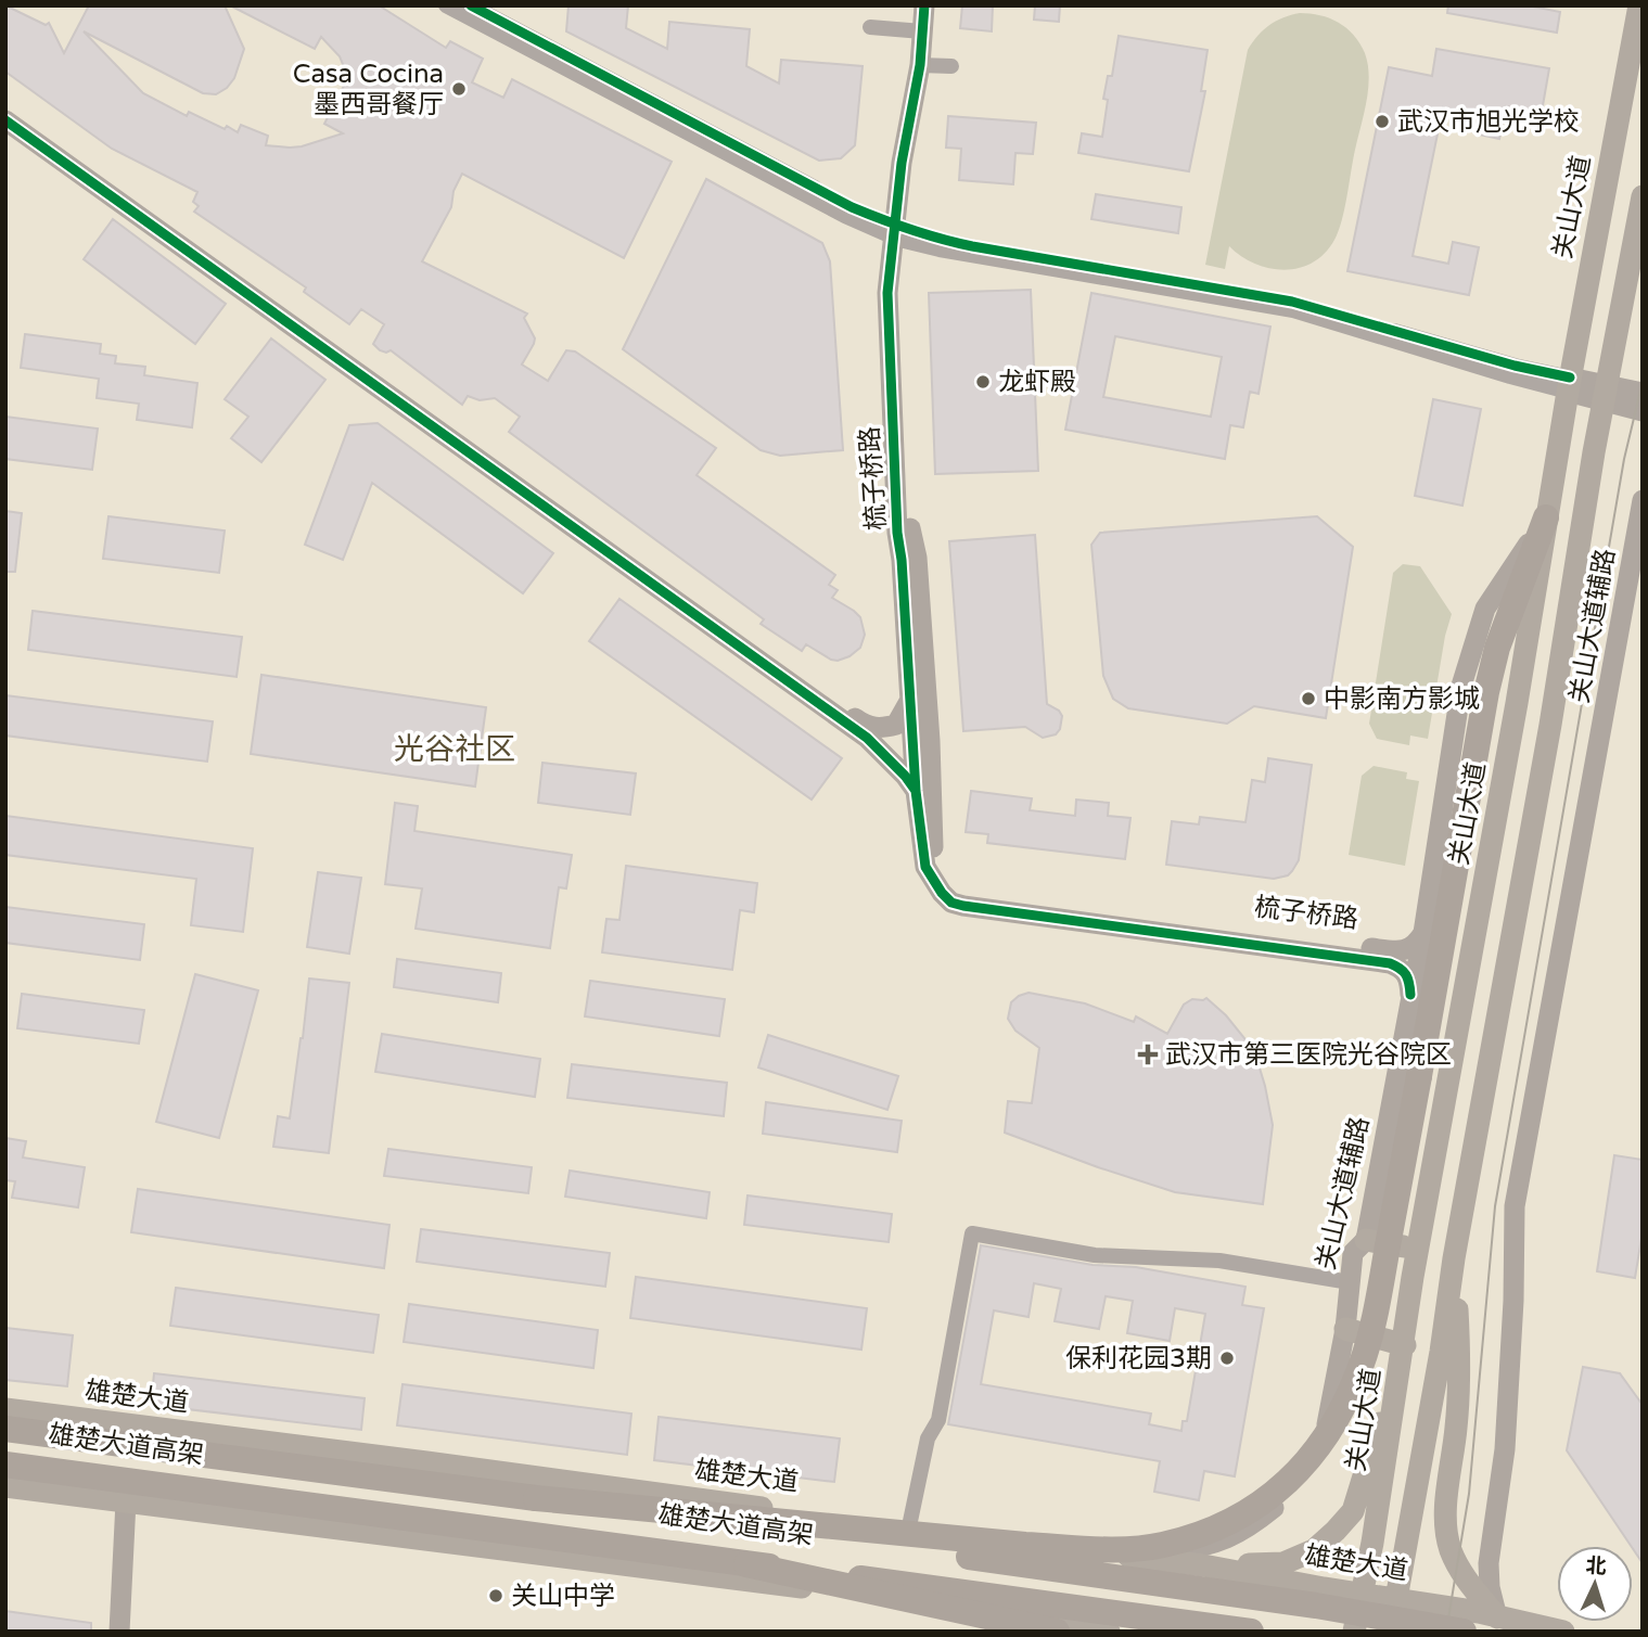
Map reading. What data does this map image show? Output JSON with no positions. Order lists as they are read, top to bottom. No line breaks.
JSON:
{"streets":{"highway":["雄楚大道高架"],"main road":["关山大道","雄楚大道"],"street":["梳子桥路","关山大道辅路"]},"crossings":[["关山大道","关山大道辅路"],["关山大道","雄楚大道"],["梳子桥路","关山大道辅路"],["关山大道辅路","雄楚大道"],["关山大道辅路","雄楚大道高架"],["雄楚大道","雄楚大道高架"]],"districts":["光谷社区"],"places":{"other":["Casa Cocina 墨西哥餐厅","武汉市旭光学校","龙虾殿","中影南方影城","保利花园3期","关山中学"],"health":["武汉市第三医院光谷院区"]},"north":"top"}
